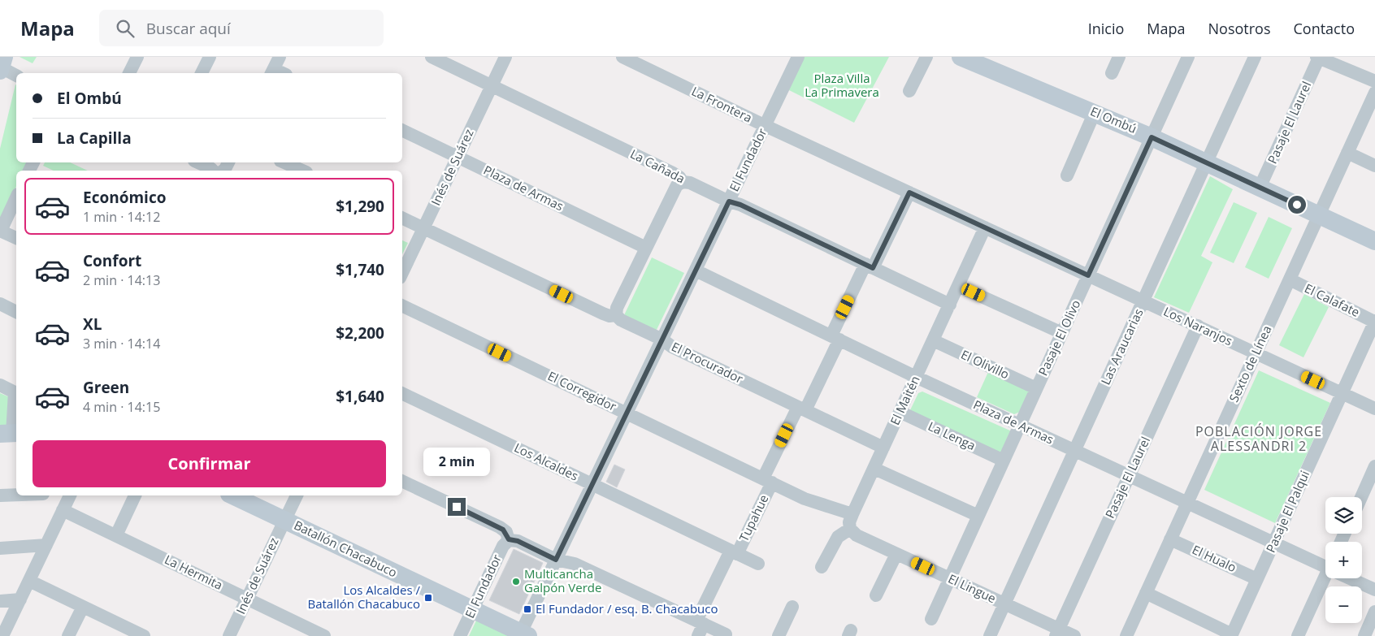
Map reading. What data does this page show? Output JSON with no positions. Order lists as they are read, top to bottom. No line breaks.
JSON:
{"streets":{"street":["La Frontera","El Ombú","Pasaje El Laurel","El Fundador","La Cañada","Inés de Suárez","Plaza de Armas","El Calafate","Los Naranjos","Pasaje El Olivo","Las Araucarias","El Procurador","Sexto de Línea","El Olivillo","El Corregidor","El Maitén","La Lenga","Los Alcaldes","Pasaje El Palqui","Tupahue","Batallón Chacabuco","El Hualo","La Hermita","El Lingue"]},"crossings":[["La Frontera","El Fundador"],["La Frontera","Los Naranjos"],["La Frontera","Tupahue"],["El Ombú","Pasaje El Laurel"],["El Ombú","Pasaje El Olivo"],["El Ombú","Las Araucarias"],["El Ombú","Sexto de Línea"],["Pasaje El Laurel","Plaza de Armas"],["Pasaje El Laurel","Los Naranjos"],["Pasaje El Laurel","El Lingue"],["El Fundador","La Cañada"],["El Fundador","Plaza de Armas"],["El Fundador","El Procurador"],["El Fundador","El Corregidor"],["El Fundador","Los Alcaldes"],["El Fundador","Batallón Chacabuco"],["La Cañada","Inés de Suárez"],["La Cañada","El Maitén"],["La Cañada","Tupahue"],["Inés de Suárez","Plaza de Armas"],["Inés de Suárez","El Procurador"],["Inés de Suárez","Batallón Chacabuco"],["Inés de Suárez","La Hermita"],["Plaza de Armas","Pasaje El Olivo"],["Plaza de Armas","Las Araucarias"],["Plaza de Armas","Sexto de Línea"],["Plaza de Armas","El Maitén"],["Plaza de Armas","Pasaje El Palqui"],["Plaza de Armas","Tupahue"],["El Calafate","Sexto de Línea"],["El Calafate","Pasaje El Palqui"],["Los Naranjos","Pasaje El Olivo"],["Los Naranjos","Las Araucarias"],["Los Naranjos","Sexto de Línea"],["Los Naranjos","El Maitén"],["Los Naranjos","Pasaje El Palqui"],["Los Naranjos","Tupahue"],["Pasaje El Olivo","El Olivillo"],["Pasaje El Olivo","La Lenga"],["Pasaje El Olivo","El Lingue"],["Las Araucarias","El Lingue"],["El Procurador","El Maitén"],["El Procurador","Tupahue"],["Sexto de Línea","El Hualo"],["El Olivillo","El Maitén"],["El Corregidor","Tupahue"],["El Maitén","La Lenga"],["El Maitén","El Lingue"],["Los Alcaldes","Tupahue"],["Pasaje El Palqui","El Hualo"]],"districts":["POBLACIÓN JORGE ALESSANDRI 2"],"parks":["Plaza Villa La Primavera"],"places":{"other":["Multicancha Galpón Verde"],"transit":["Los Alcaldes / Batallón Chacabuco","El Fundador / esq. B. Chacabuco"]},"page":{"header":"Mapa","search":"Buscar aquí","nav":["Inicio","Mapa","Nosotros","Contacto"],"banner":["El Ombú","La Capilla"],"list":[{"name":"Económico","note":"1 min · 14:12","value":"$1,290"},{"name":"Confort","note":"2 min · 14:13","value":"$1,740"},{"name":"XL","note":"3 min · 14:14","value":"$2,200"},{"name":"Green","note":"4 min · 14:15","value":"$1,640"}],"buttons":"Confirmar","bubble":"2 min","map_buttons":["+","−"]}}
